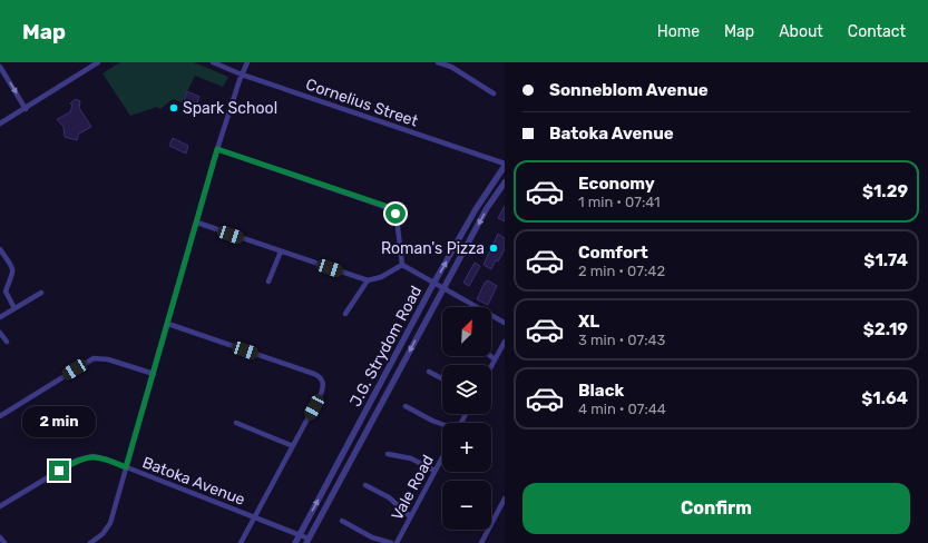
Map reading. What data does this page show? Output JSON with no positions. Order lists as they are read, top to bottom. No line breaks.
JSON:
{"streets":{"street":["Cornelius Street","J.G. Strydom Road","Batoka Avenue","Vale Road"]},"crossings":[["Cornelius Street","J.G. Strydom Road"],["J.G. Strydom Road","Batoka Avenue"]],"places":["Spark School","Roman's Pizza"],"north":"top right","page":{"header":"Map","nav":["Home","Map","About","Contact"],"banner":["Sonneblom Avenue","Batoka Avenue"],"list":[{"name":"Economy","note":"1 min · 07:41","value":"$1.29"},{"name":"Comfort","note":"2 min · 07:42","value":"$1.74"},{"name":"XL","note":"3 min · 07:43","value":"$2.19"},{"name":"Black","note":"4 min · 07:44","value":"$1.64"}],"map_buttons":["+","−"],"bubble":"2 min","buttons":"Confirm"}}
